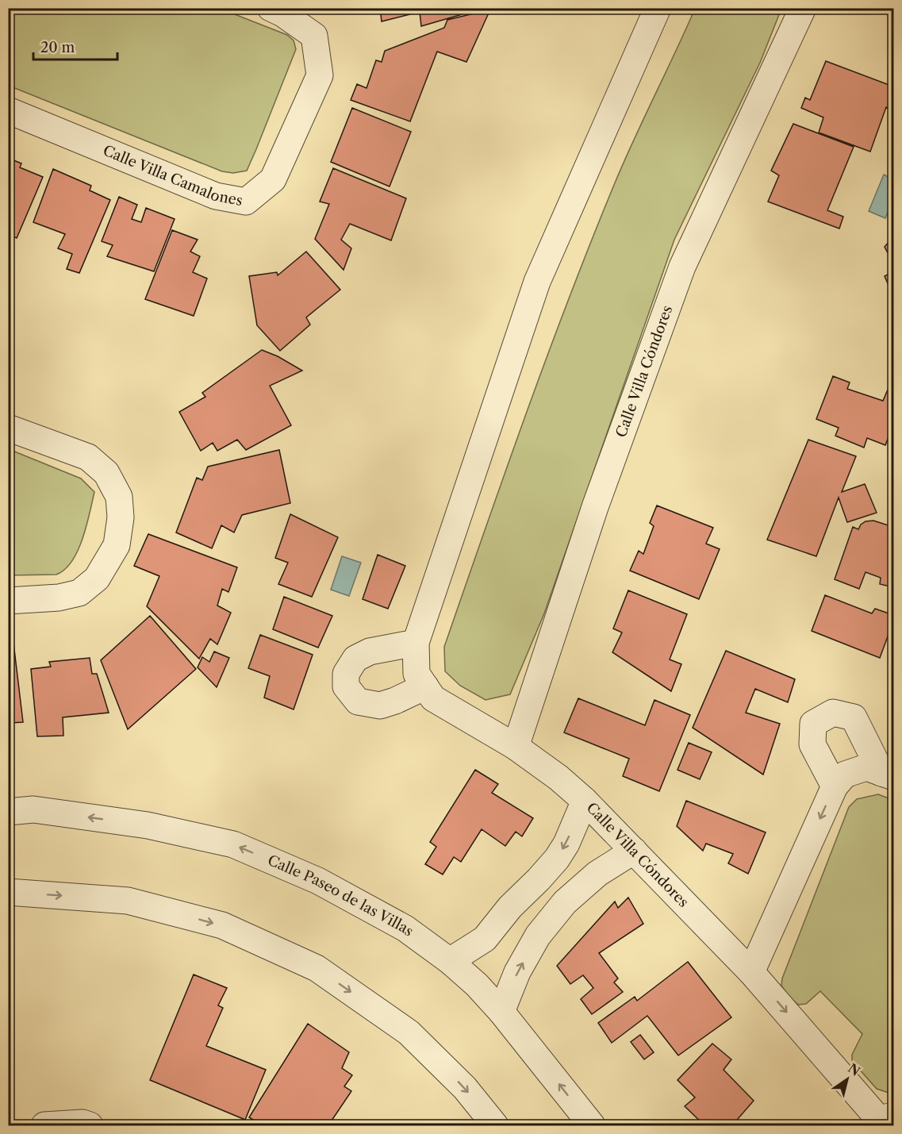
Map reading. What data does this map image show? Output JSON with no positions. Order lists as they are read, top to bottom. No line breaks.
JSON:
{"streets":{"street":["Calle Villa Camalones","Calle Villa Cóndores","Calle Paseo de las Villas"]},"scale_bar":"20 m","north":"top right"}
